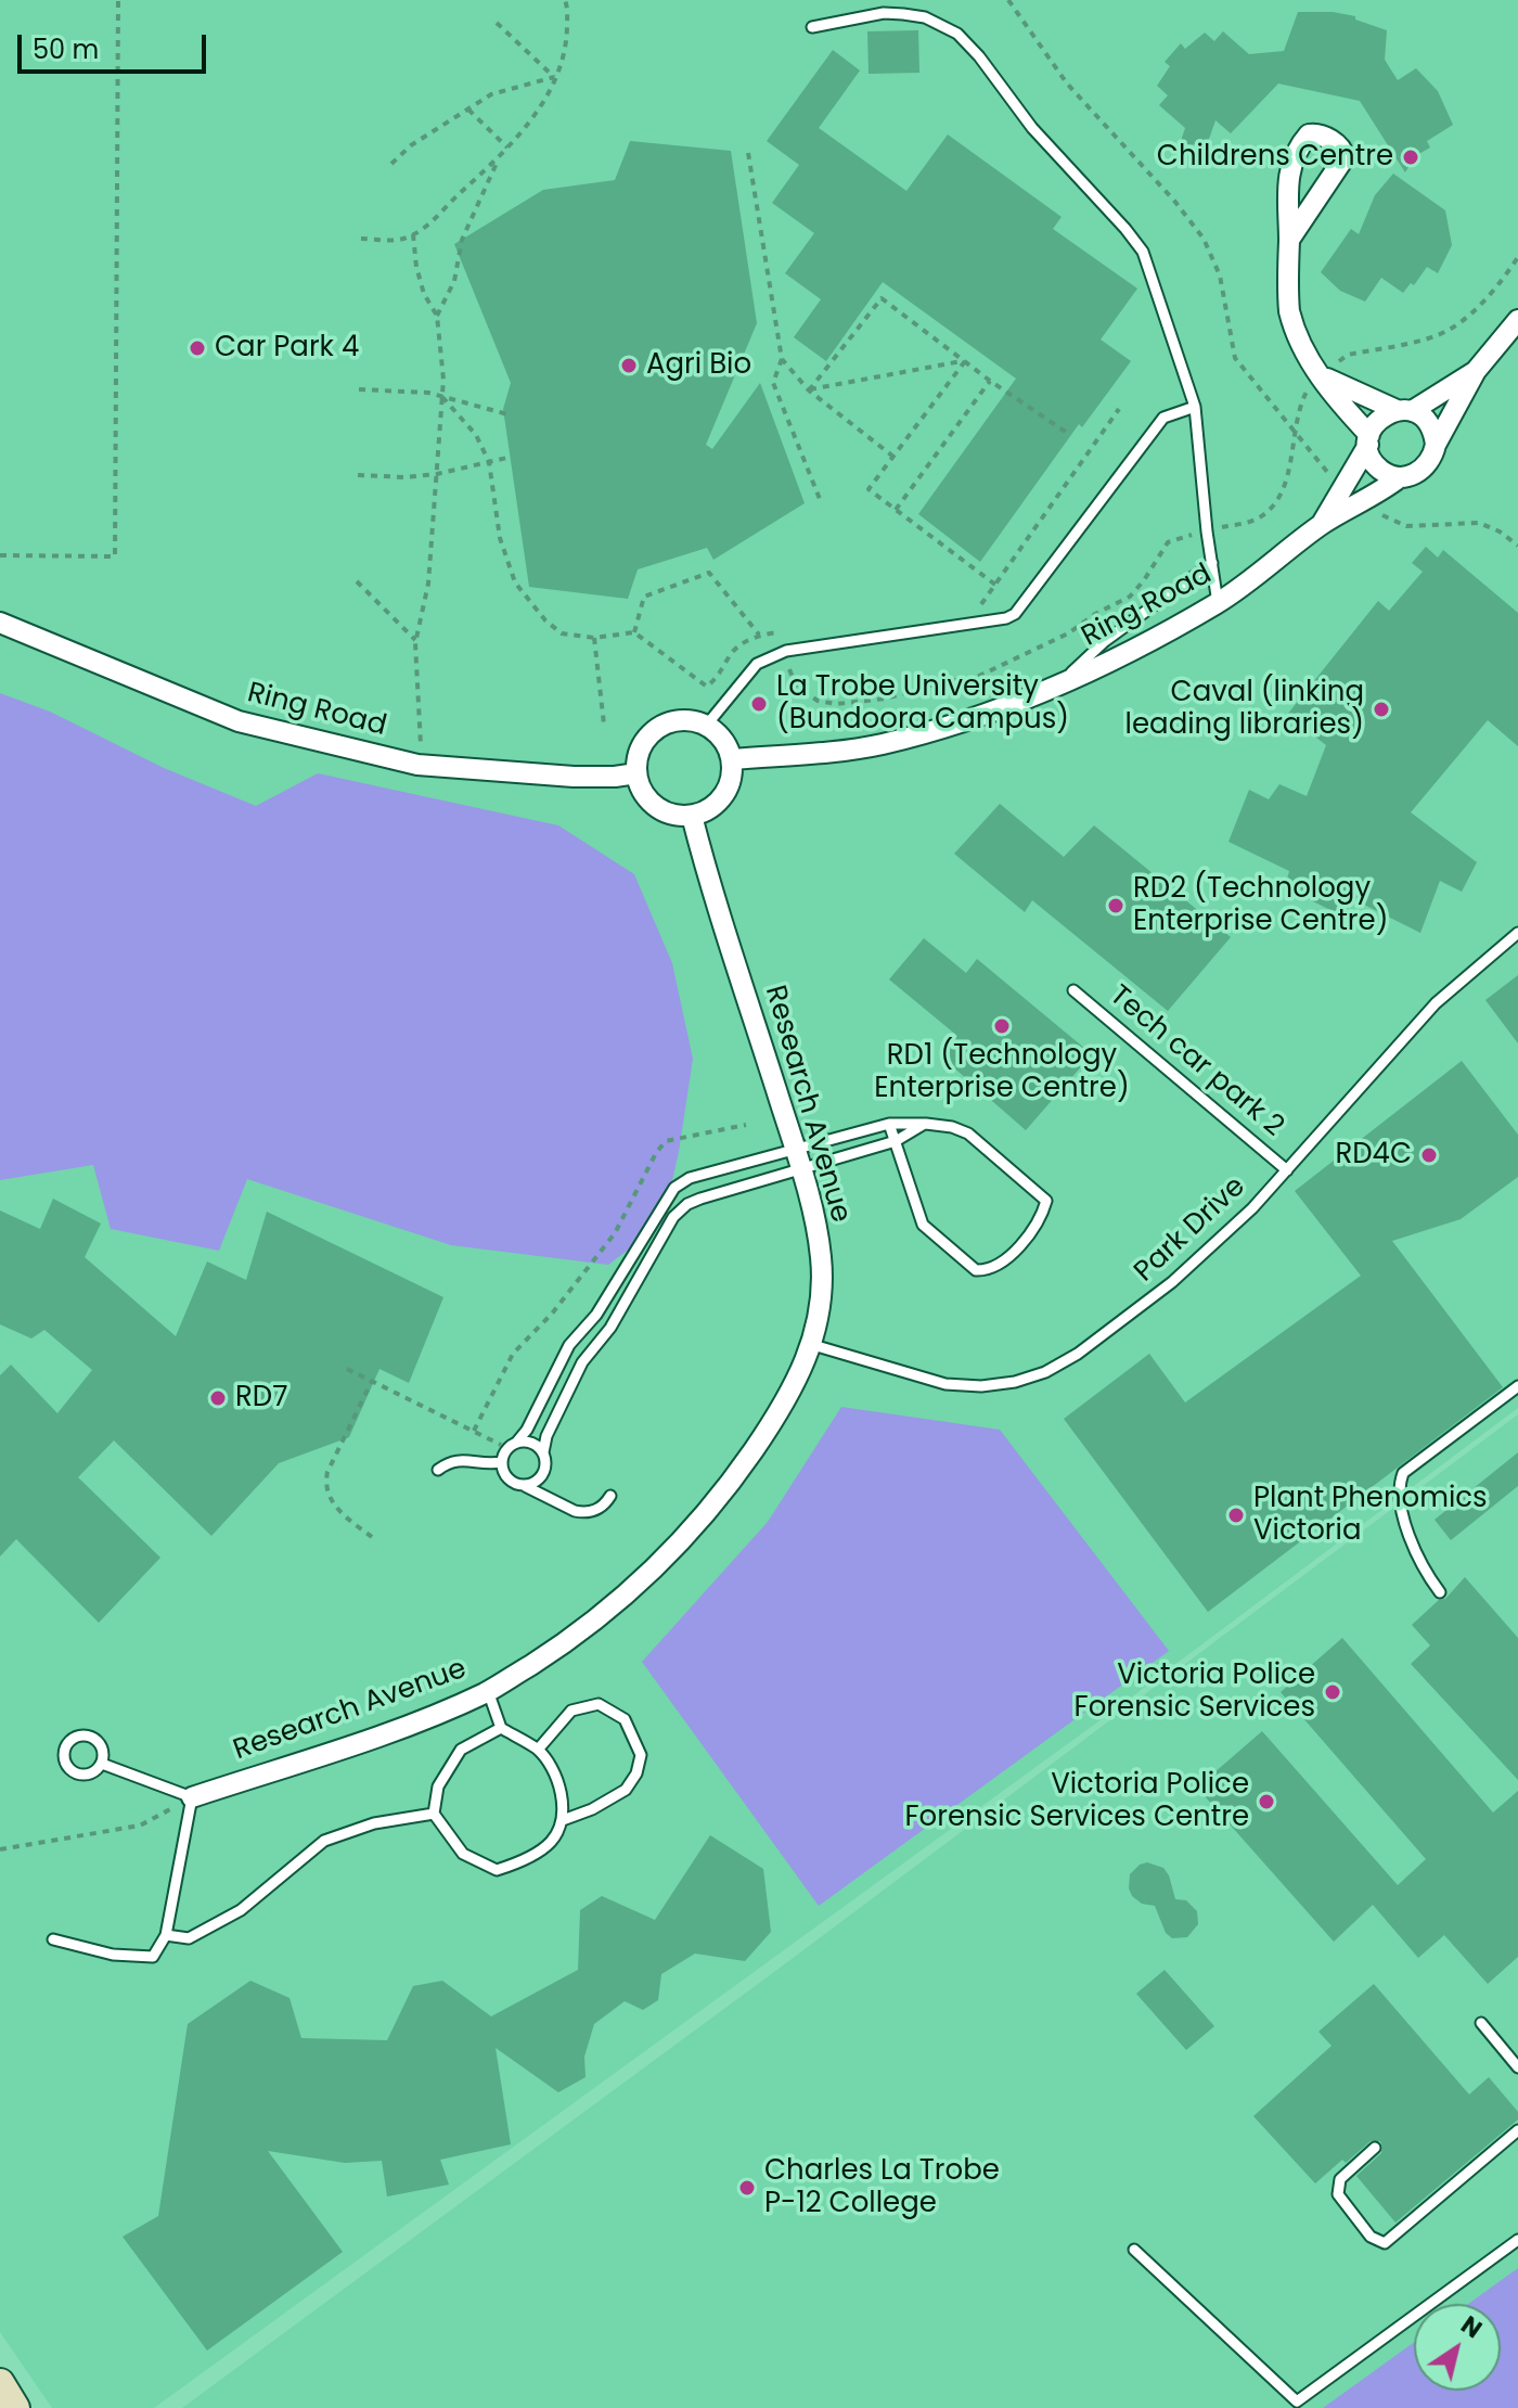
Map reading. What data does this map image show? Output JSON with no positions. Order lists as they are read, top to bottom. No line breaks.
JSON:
{"streets":{"street":["Ring Road","Research Avenue"],"lane":["Tech car park 2","Park Drive"]},"crossings":[["Ring Road","Research Avenue"],["Tech car park 2","Park Drive"],["Research Avenue","Park Drive"]],"places":["Childrens Centre","Car Park 4","Agri Bio","La Trobe University (Bundoora Campus)","Caval (linking leading libraries)","RD2 (Technology Enterprise Centre)","RD1 (Technology Enterprise Centre)","RD4C","RD7","Plant Phenomics Victoria","Victoria Police Forensic Services","Victoria Police Forensic Services Centre","Charles La Trobe P-12 College"],"scale_bar":"50 m","north":"top right"}
